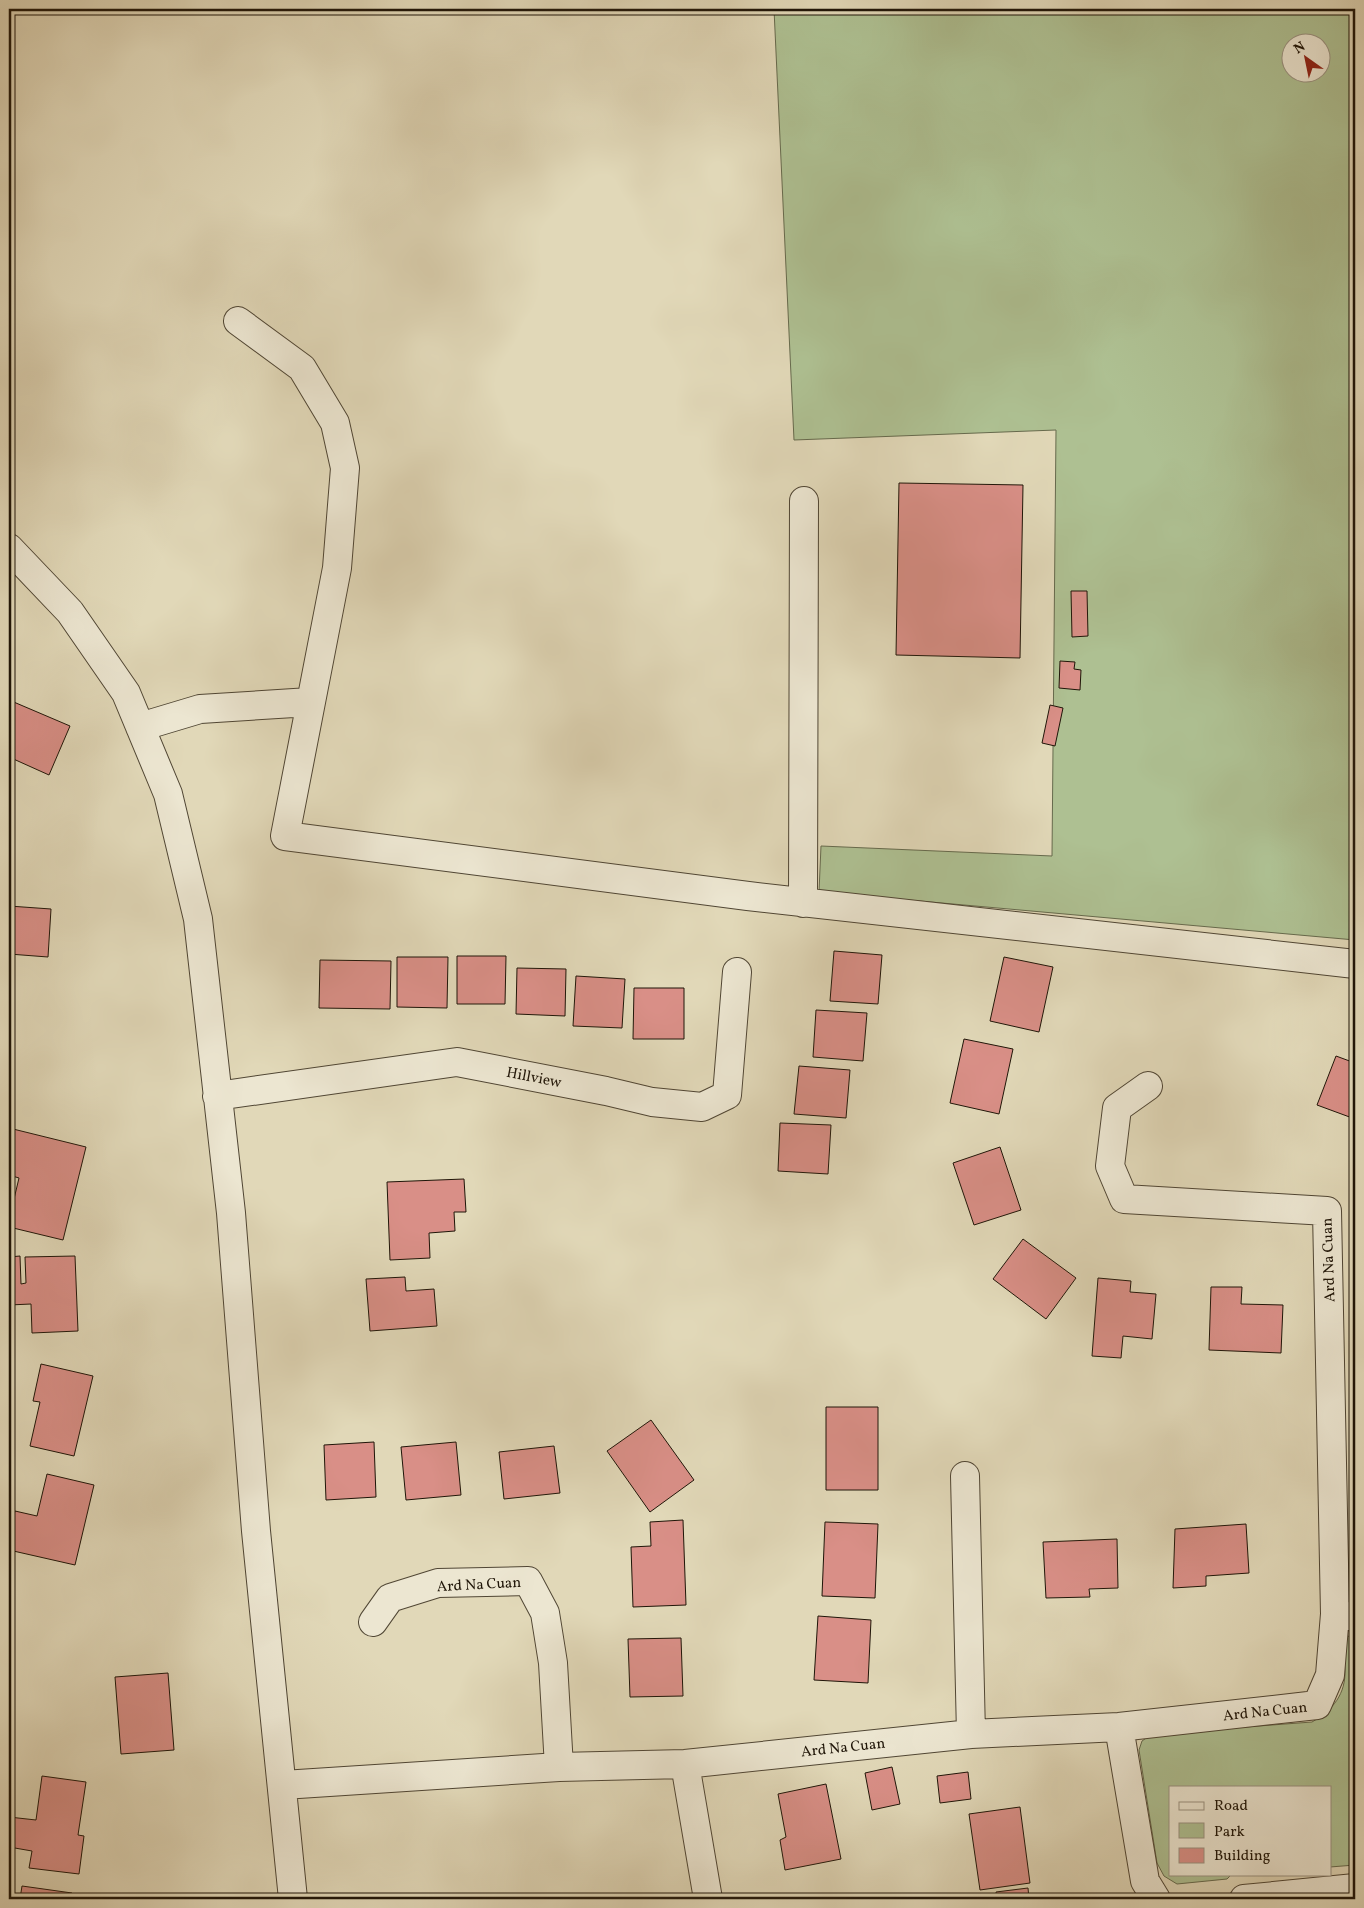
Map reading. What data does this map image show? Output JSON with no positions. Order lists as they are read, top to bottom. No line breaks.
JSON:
{"streets":{"street":["Hillview","Ard Na Cuan"]},"legend":["Road","Park","Building"],"north":"top left"}
